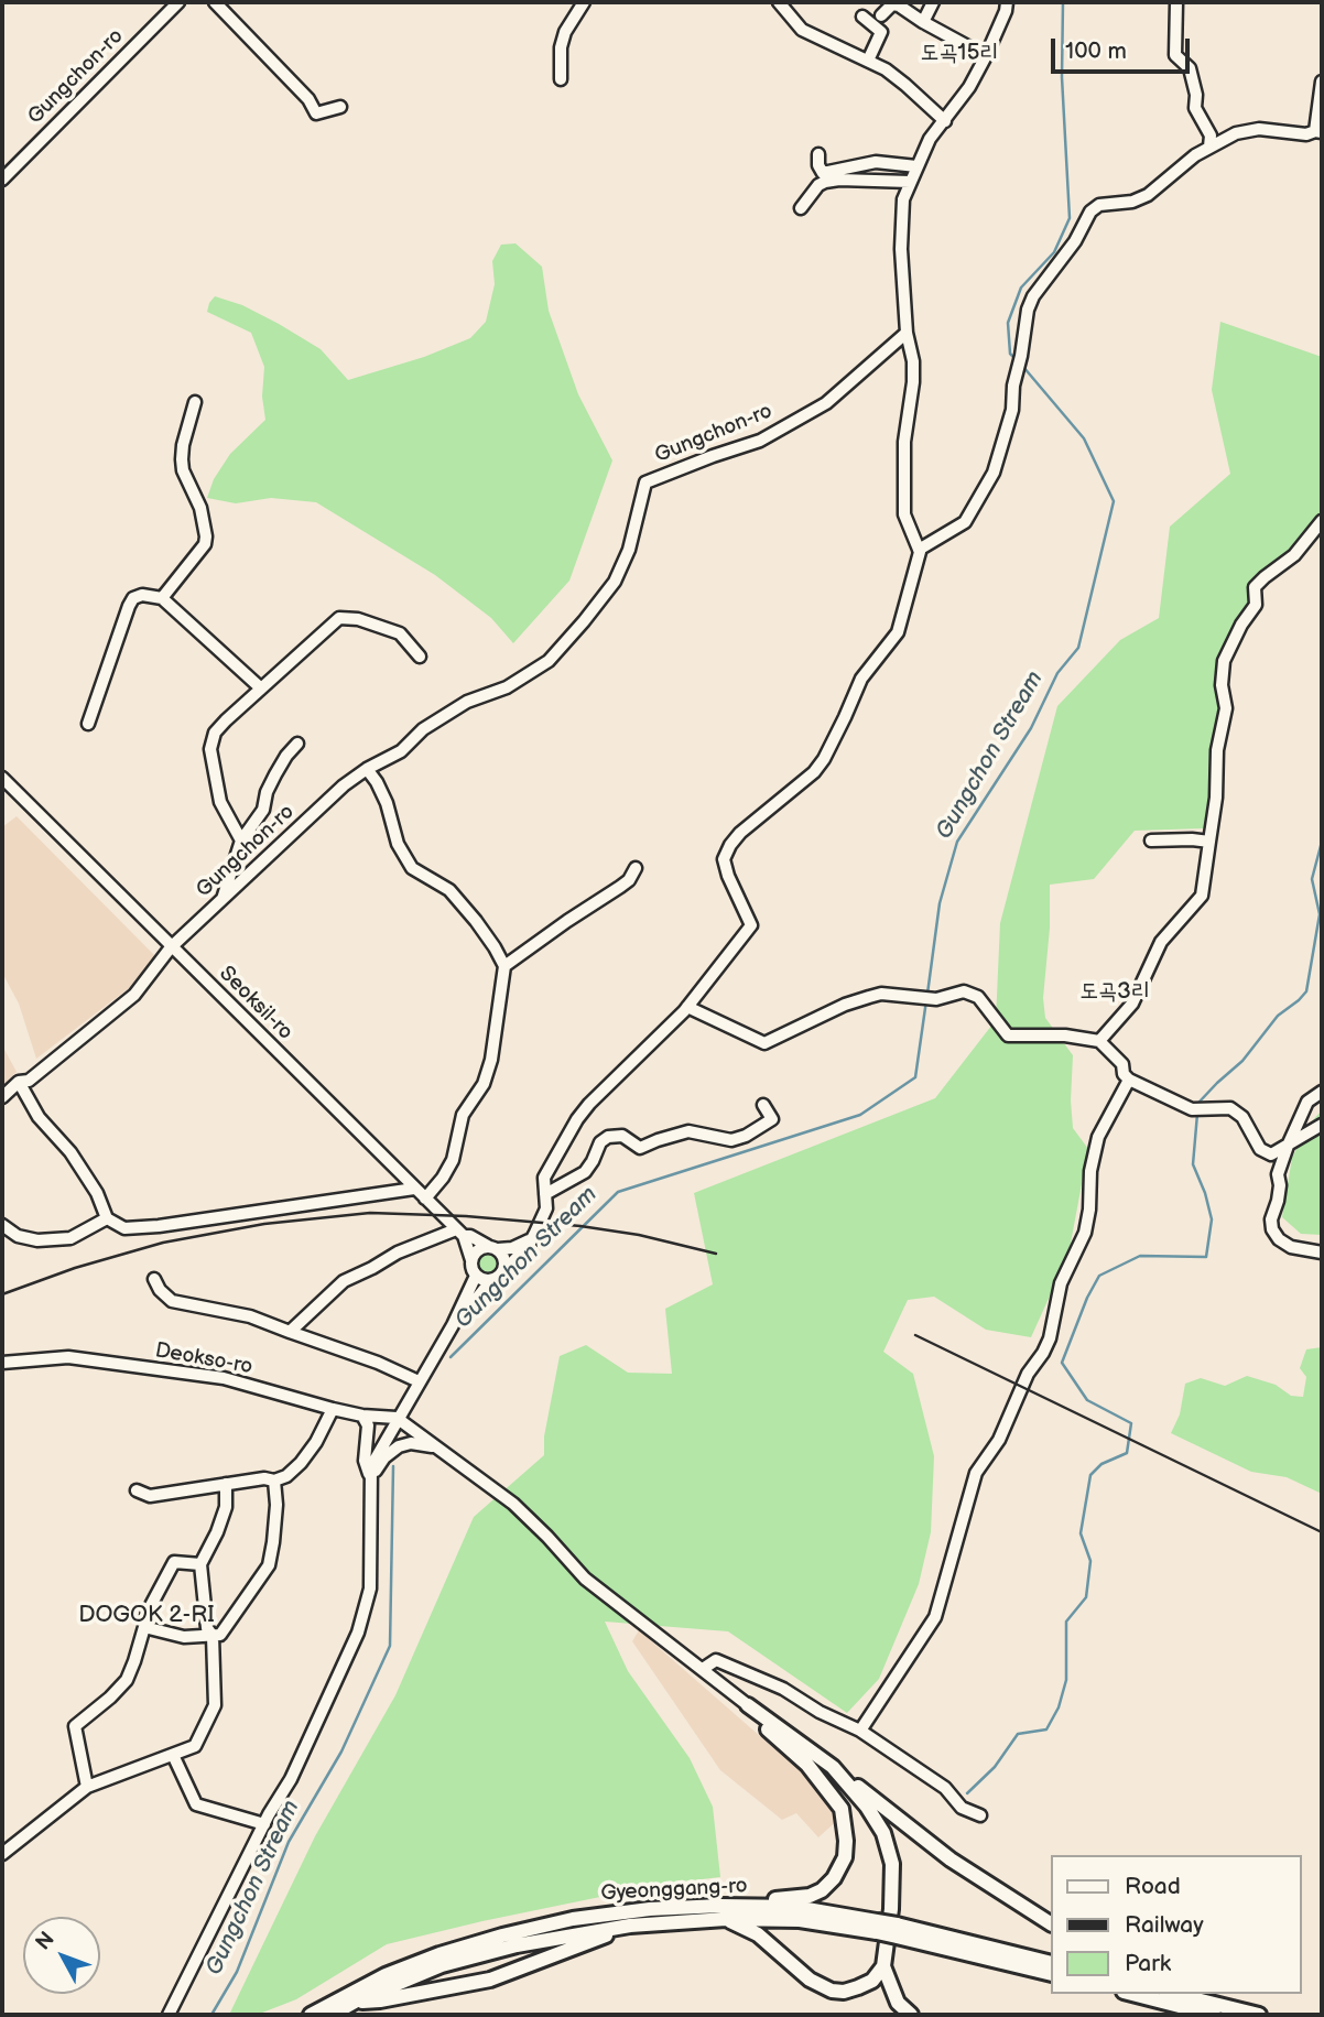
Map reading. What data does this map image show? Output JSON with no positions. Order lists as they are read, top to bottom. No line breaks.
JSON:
{"streets":{"main road":["Gyeonggang-ro"],"street":["Gungchon-ro","Seoksil-ro","Deokso-ro"]},"crossings":[["Gungchon-ro","Seoksil-ro"]],"districts":["도곡15리","도곡3리","DOGOK 2-RI"],"water":["Gungchon Stream"],"legend":["Road","Railway","Park"],"scale_bar":"100 m","north":"top left"}
